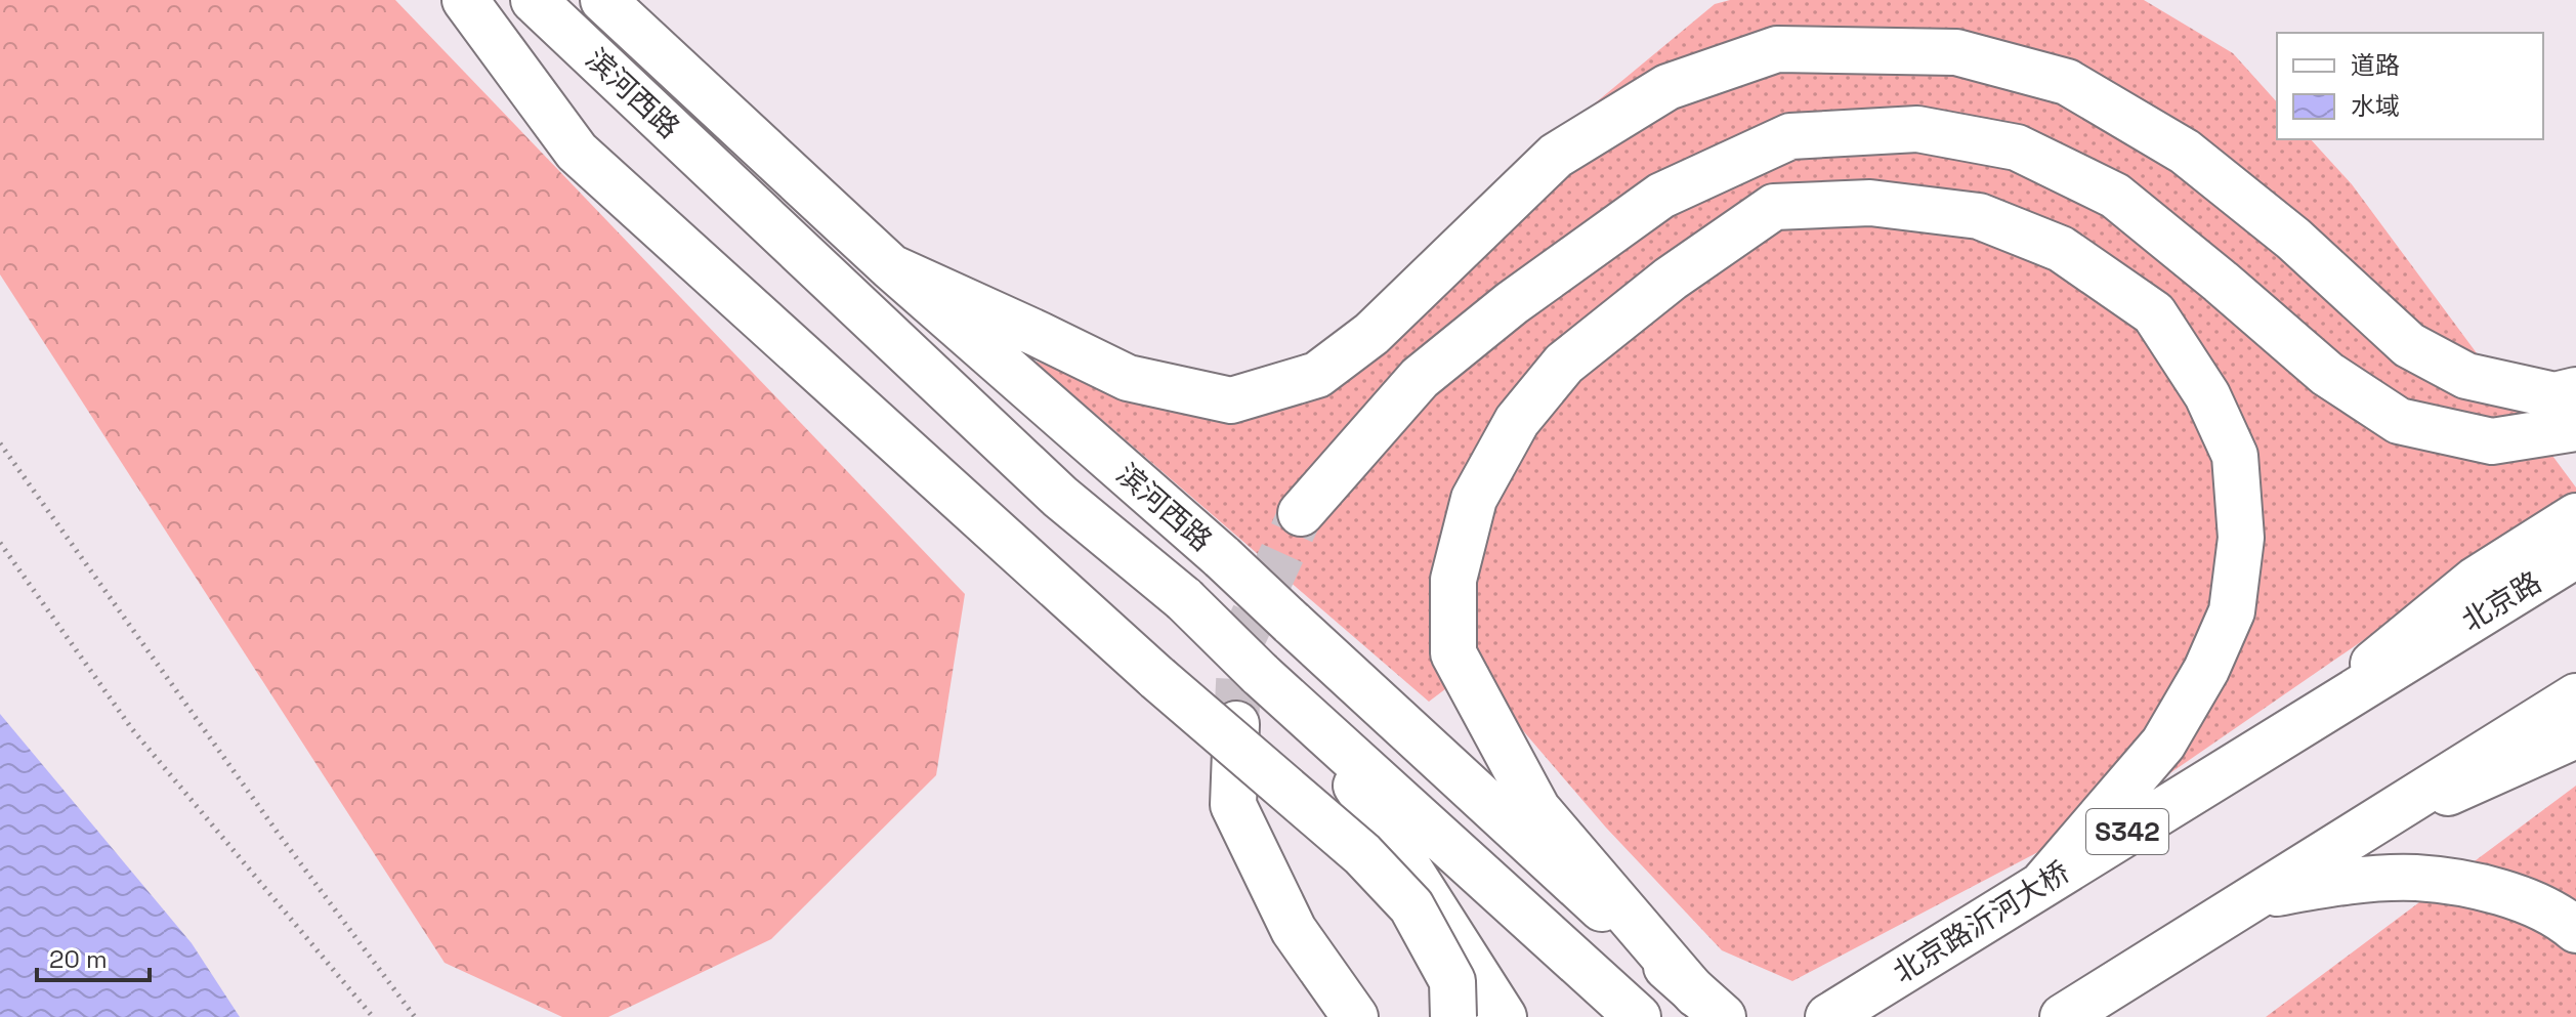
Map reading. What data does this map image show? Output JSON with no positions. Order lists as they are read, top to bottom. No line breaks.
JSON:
{"streets":{"main road":["滨河西路","北京路","S342","北京路沂河大桥"]},"crossings":[["北京路","北京路沂河大桥"]],"legend":["道路","水域"],"scale_bar":"20 m"}
